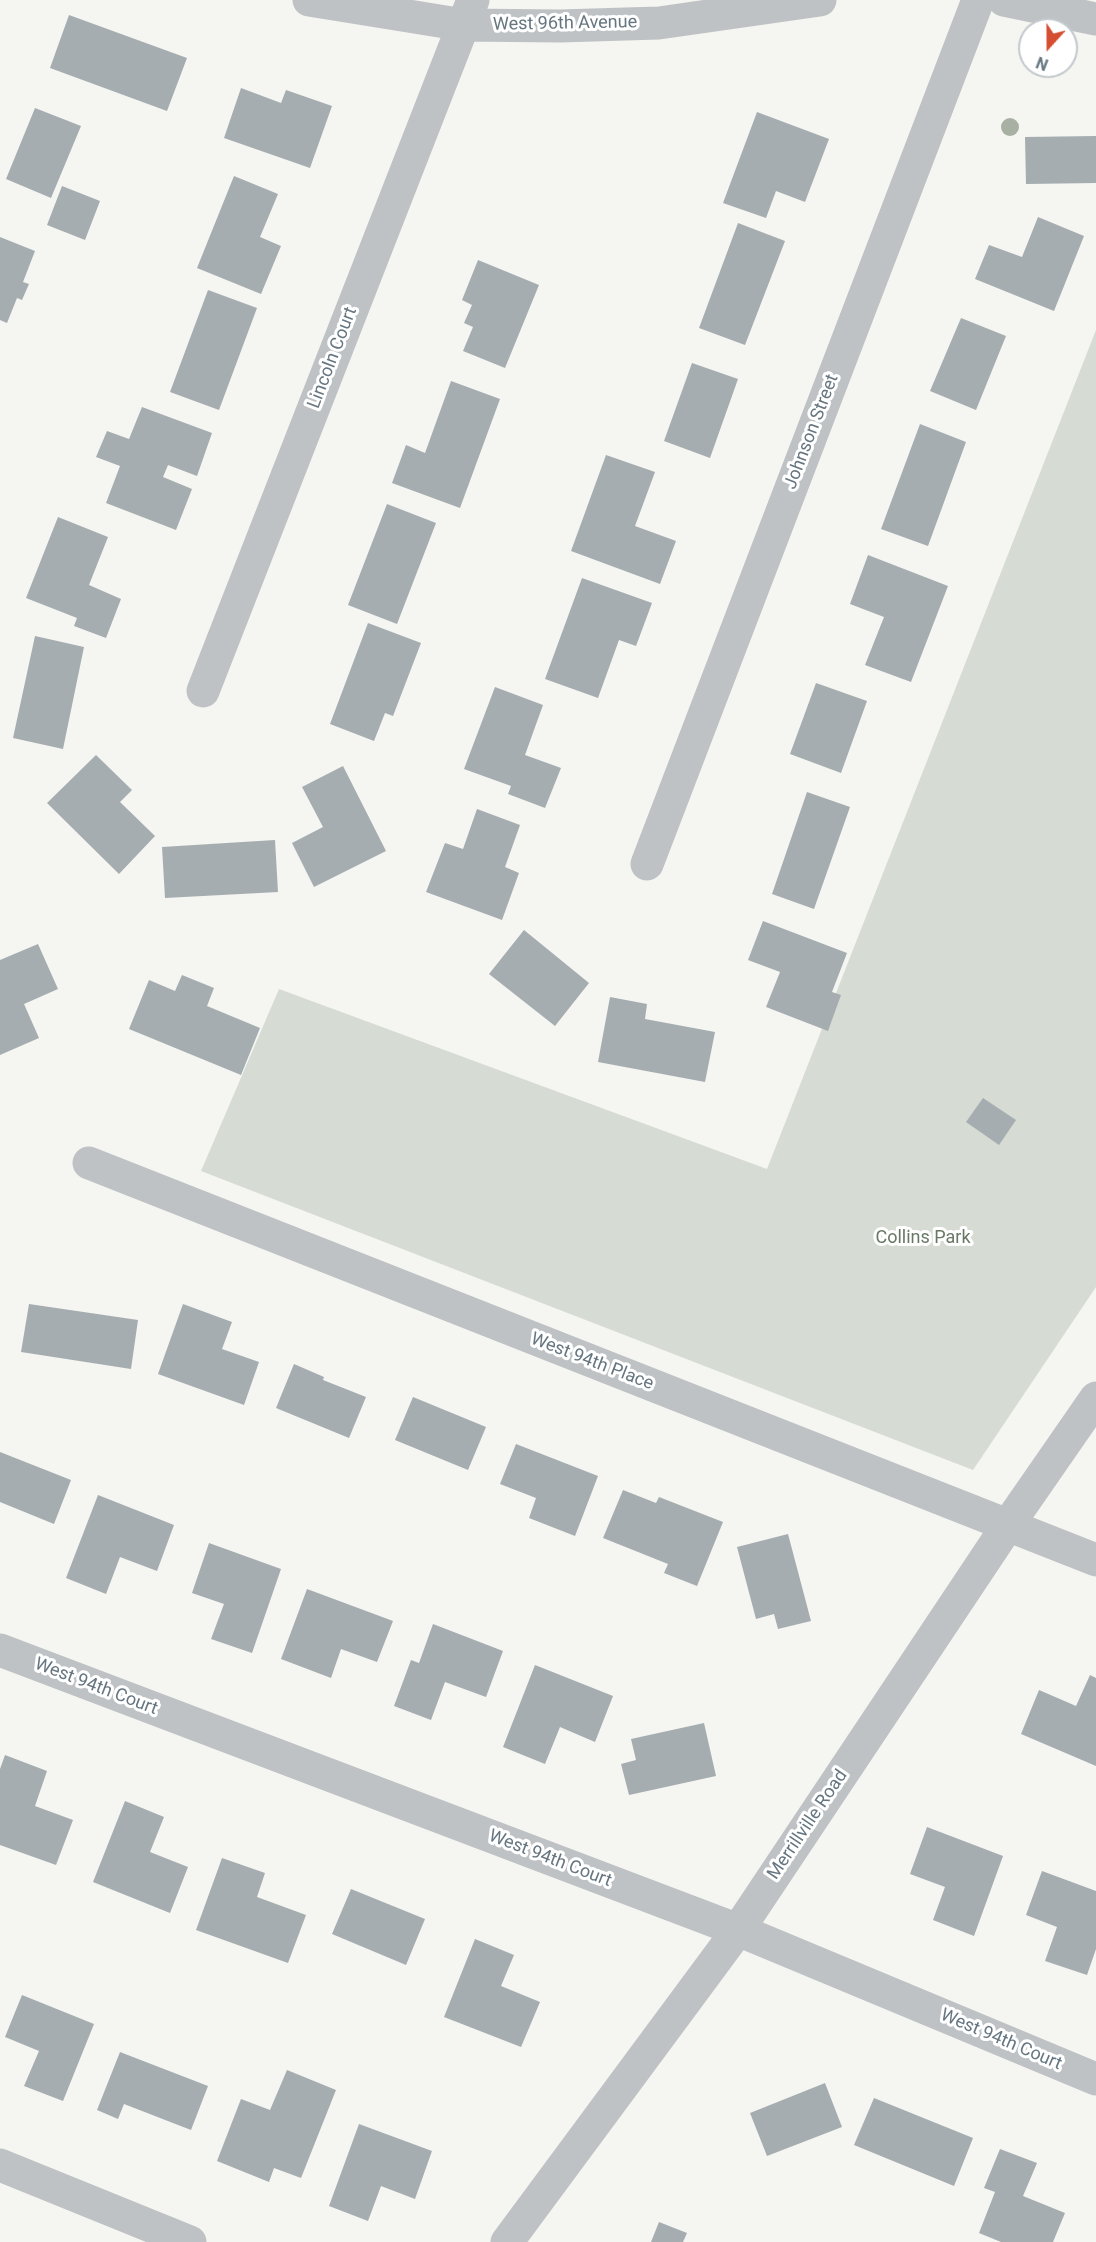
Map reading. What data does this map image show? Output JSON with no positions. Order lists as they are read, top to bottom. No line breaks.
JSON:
{"streets":{"street":["West 96th Avenue","Lincoln Court","Johnson Street","West 94th Place","West 94th Court","Merrillville Road"]},"crossings":[["West 96th Avenue","Lincoln Court"],["West 94th Place","Merrillville Road"],["West 94th Court","Merrillville Road"]],"parks":["Collins Park"],"north":"bottom"}
